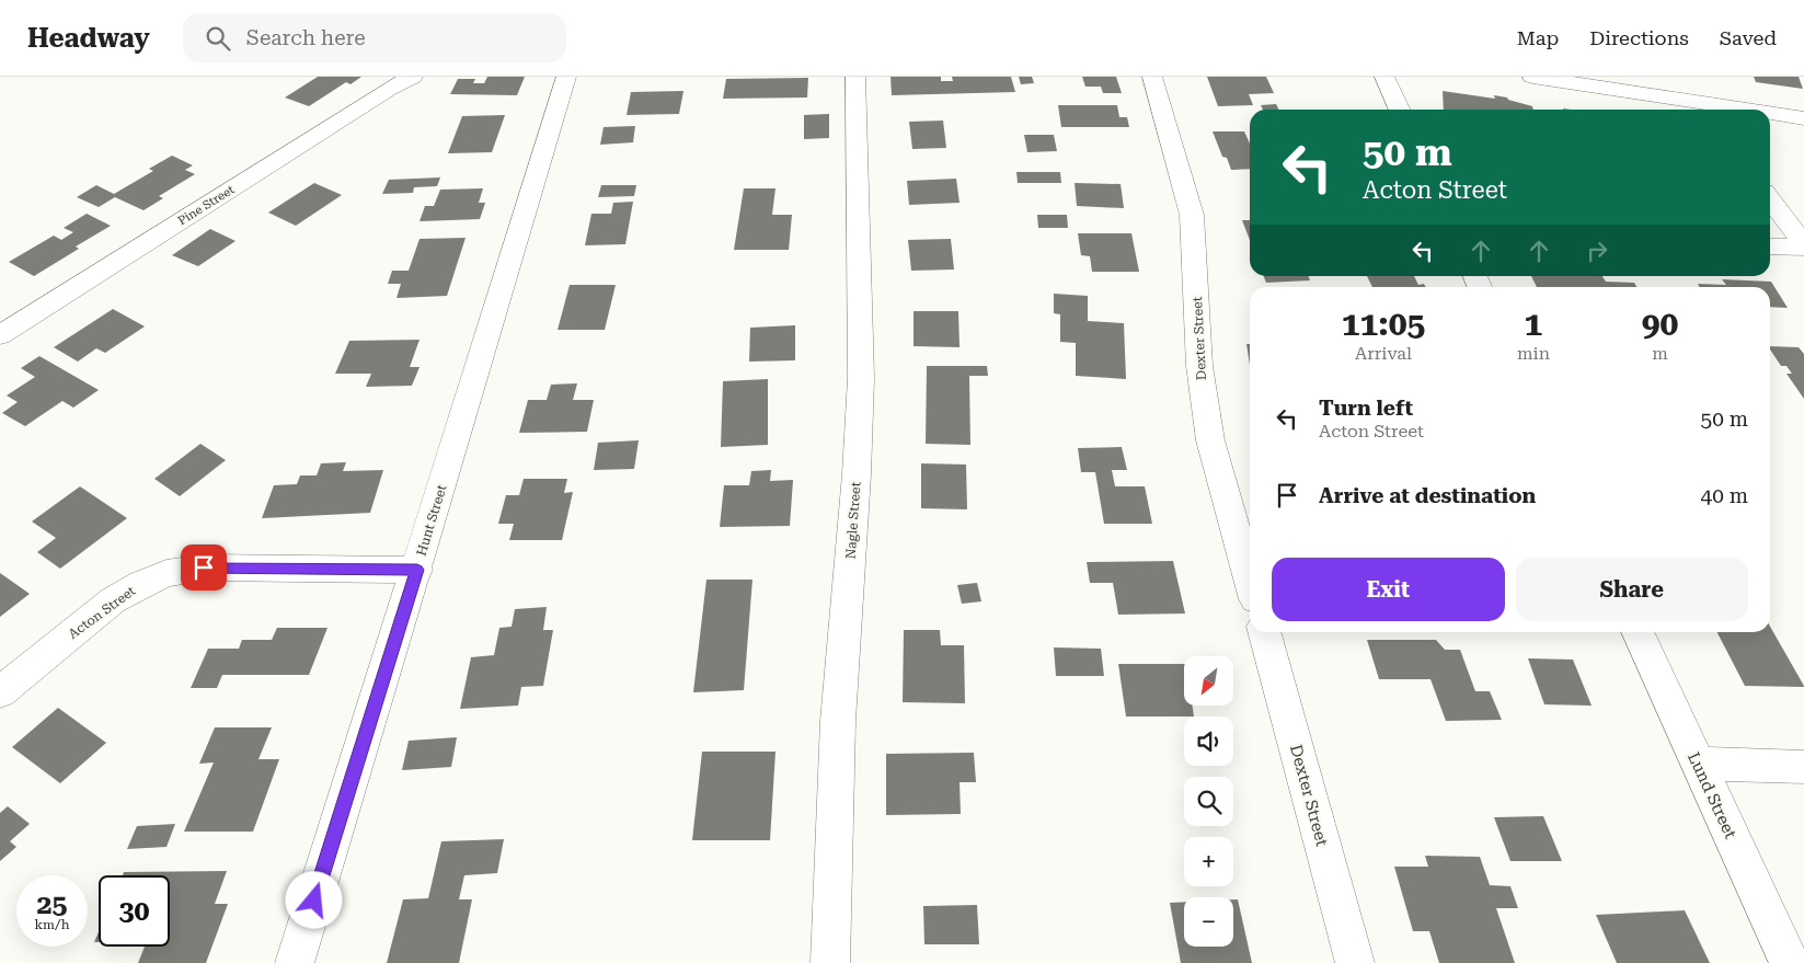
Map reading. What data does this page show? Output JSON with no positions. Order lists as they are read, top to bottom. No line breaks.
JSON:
{"streets":{"street":["Pine Street","Dexter Street","Hunt Street","Nagle Street","Acton Street","Lund Street"]},"crossings":[["Hunt Street","Acton Street"]],"north":"bottom left","page":{"header":"Headway","search":"Search here","nav":["Map","Directions","Saved"],"turn":["50 m","Acton Street"],"eta":["11:05","Arrival","1","min","90","m"],"list":[{"name":"Turn left","note":"Acton Street","value":"50 m"},{"name":"Arrive at destination","value":"40 m"}],"buttons":["Exit","Share"],"map_buttons":["+","−"],"speed":"25 km/h","limit":"30"}}
